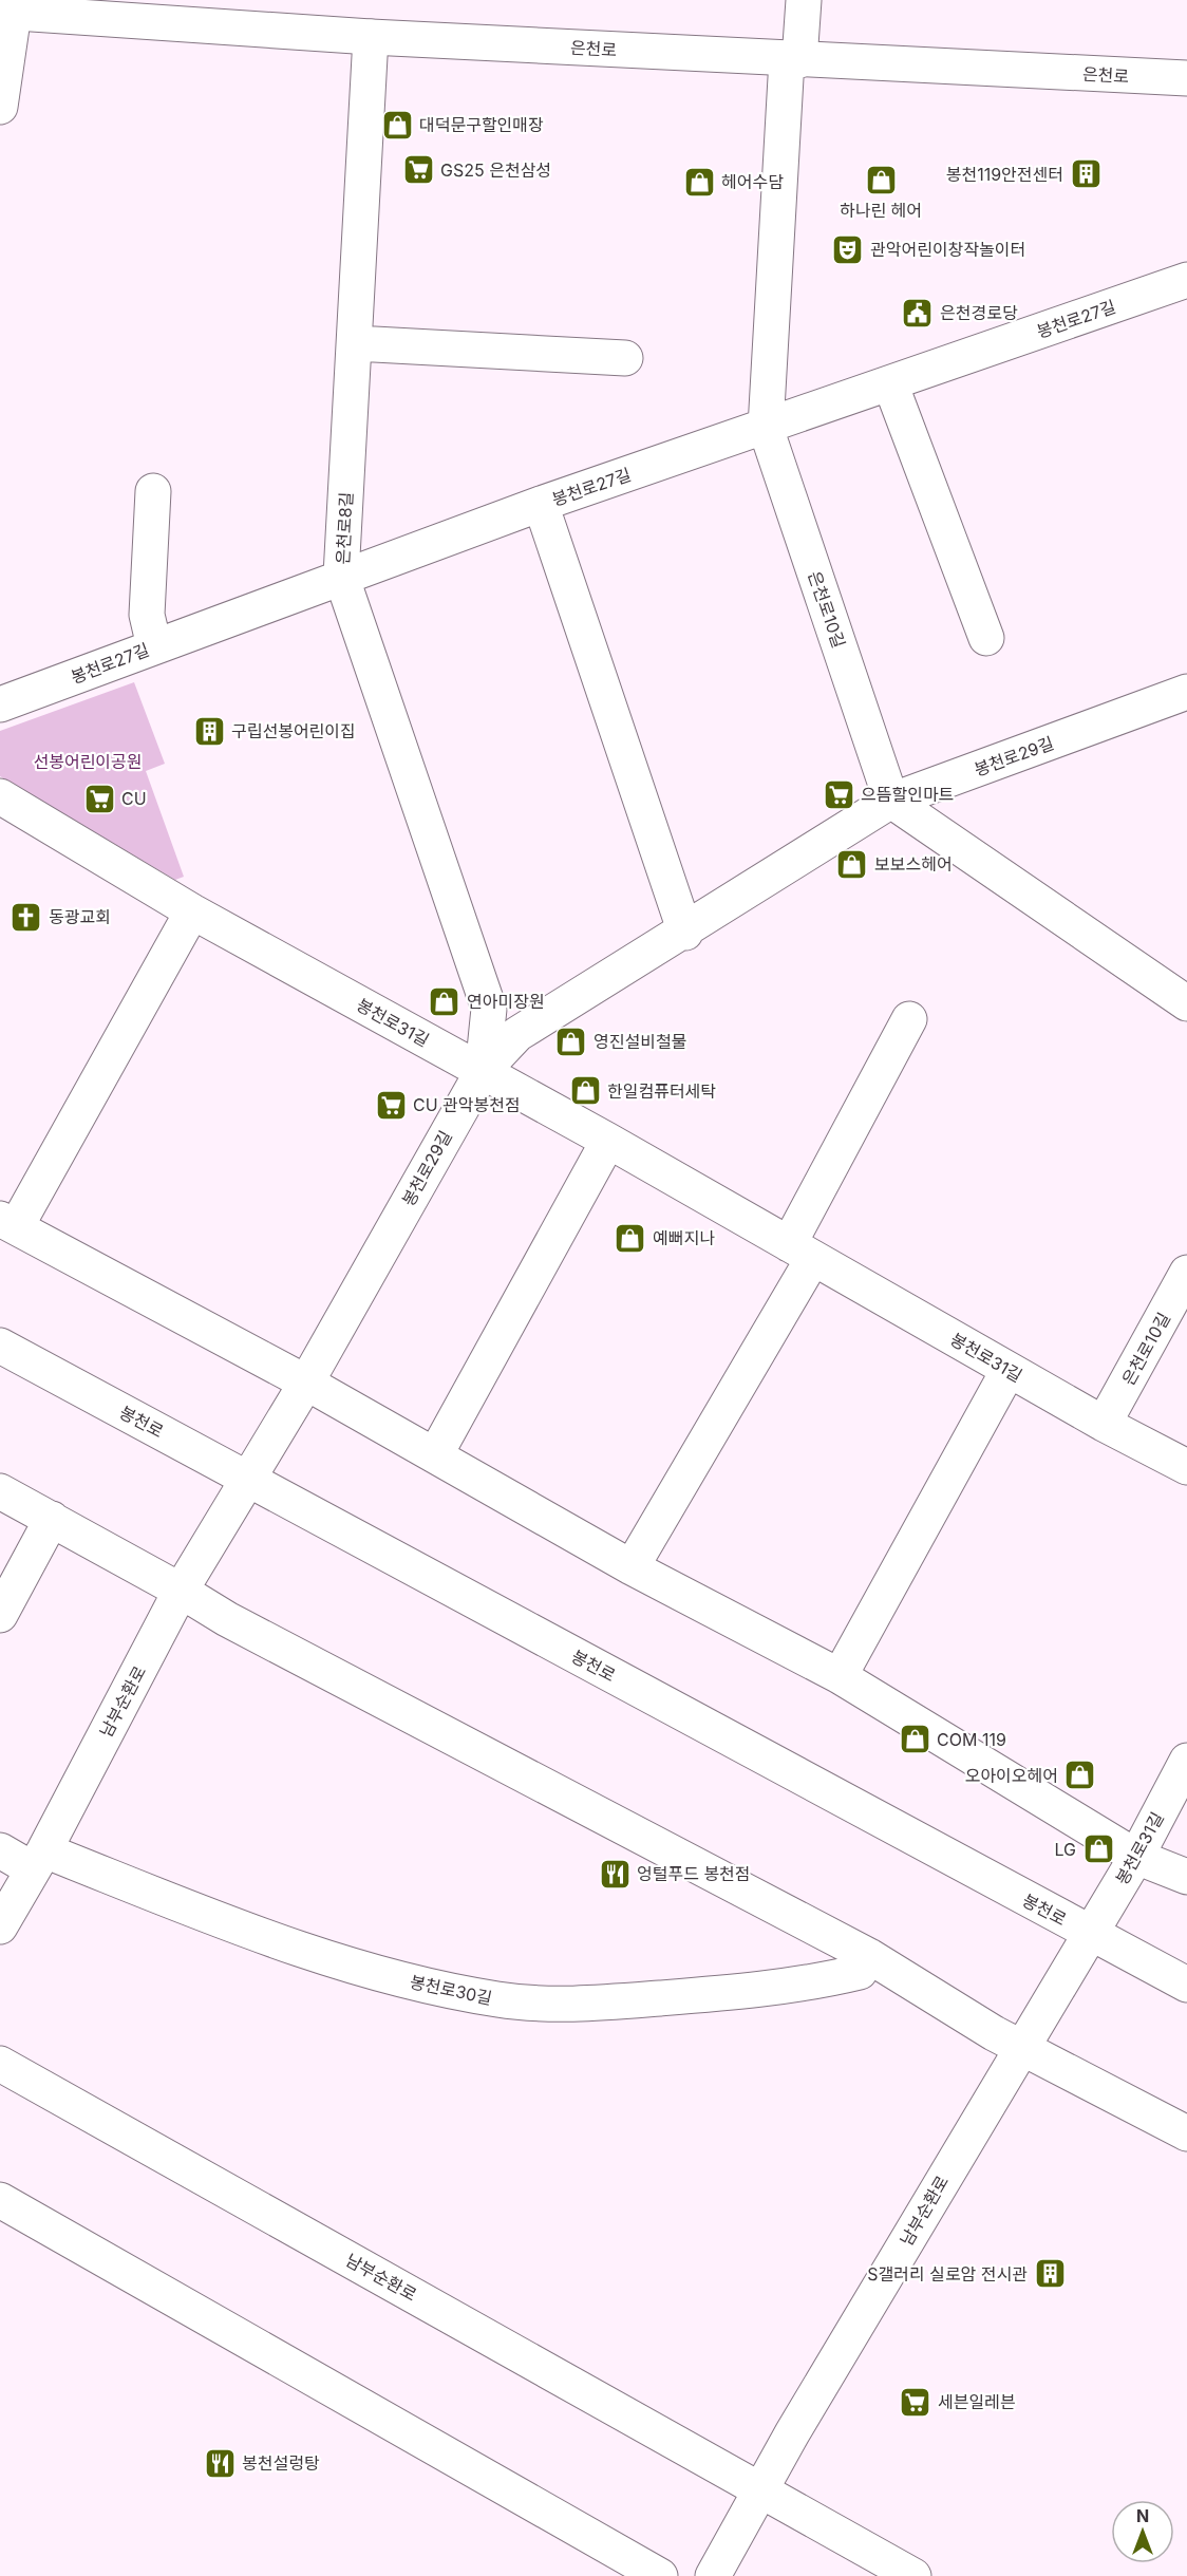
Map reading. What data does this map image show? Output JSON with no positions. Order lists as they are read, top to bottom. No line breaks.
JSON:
{"streets":{"street":["은천로","봉천로27길","은천로8길","은천로10길","봉천로29길","봉천로31길","봉천로","남부순환로","봉천로30길"]},"crossings":[["은천로","은천로8길"],["은천로","은천로10길"],["봉천로27길","은천로8길"],["봉천로27길","은천로10길"],["은천로8길","봉천로29길"],["은천로8길","봉천로31길"],["은천로10길","봉천로29길"],["은천로10길","봉천로31길"],["봉천로29길","봉천로31길"],["봉천로29길","봉천로"],["봉천로29길","남부순환로"],["봉천로31길","봉천로"],["봉천로31길","남부순환로"],["봉천로","남부순환로"],["남부순환로","봉천로30길"]],"parks":["선봉어린이공원"],"places":{"shop":["대덕문구할인매장","하나린 헤어","헤어수담","보보스헤어","연아미장원","영진설비철물","한일컴퓨터세탁","예뻐지나","COM 119","오아이오헤어","LG"],"supermarket":["GS25 은천삼성","으뜸할인마트","CU","CU 관악봉천점","세븐일레븐"],"building":["봉천119안전센터","구립선봉어린이집","S갤러리 실로암 전시관"],"theatre":["관악어린이창작놀이터"],"public building":["은천경로당"],"church":["동광교회"],"restaurant":["엉털푸드 봉천점","봉천설렁탕"]},"north":"top"}
